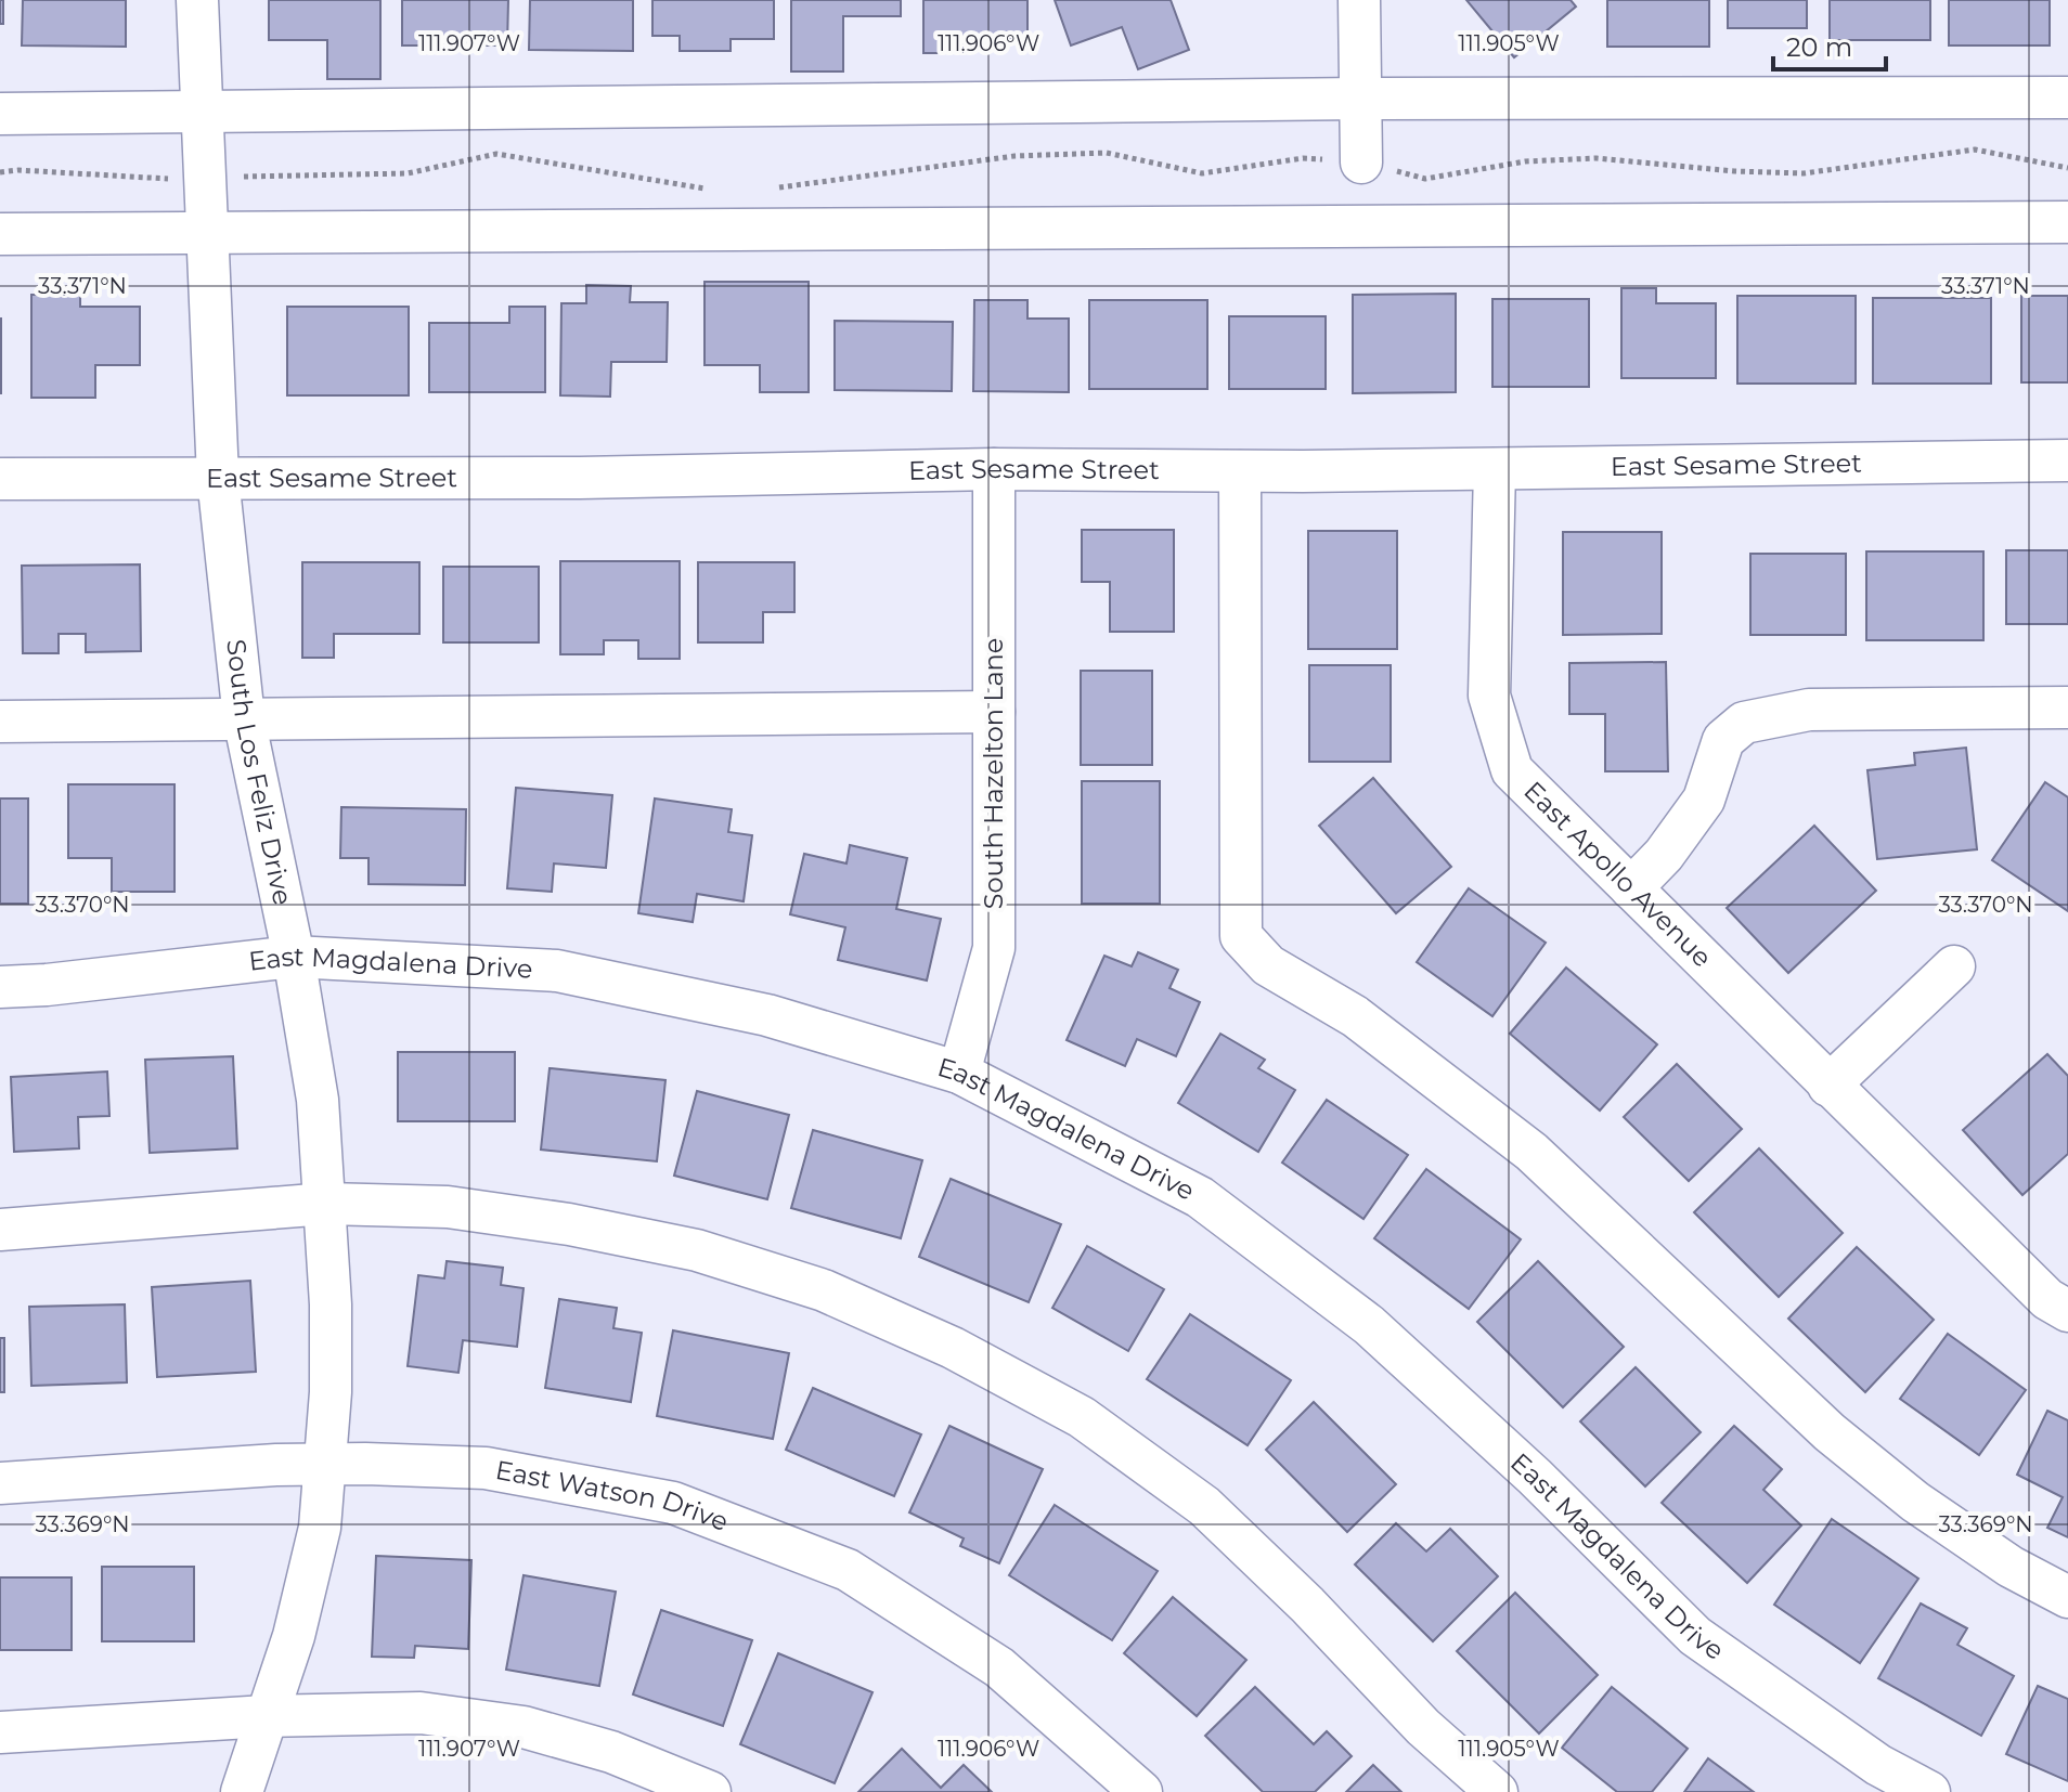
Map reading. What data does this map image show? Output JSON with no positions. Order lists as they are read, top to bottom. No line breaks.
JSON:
{"streets":{"street":["East Sesame Street","South Los Feliz Drive","South Hazelton Lane","East Apollo Avenue","East Magdalena Drive","East Watson Drive"]},"crossings":[["East Sesame Street","South Los Feliz Drive"],["East Sesame Street","South Hazelton Lane"],["East Sesame Street","East Apollo Avenue"],["South Los Feliz Drive","East Magdalena Drive"],["South Los Feliz Drive","East Watson Drive"],["South Hazelton Lane","East Magdalena Drive"]],"scale_bar":"20 m","coordinates":["111.907°W","111.906°W","111.905°W","33.371°N","33.370°N","33.369°N"]}
